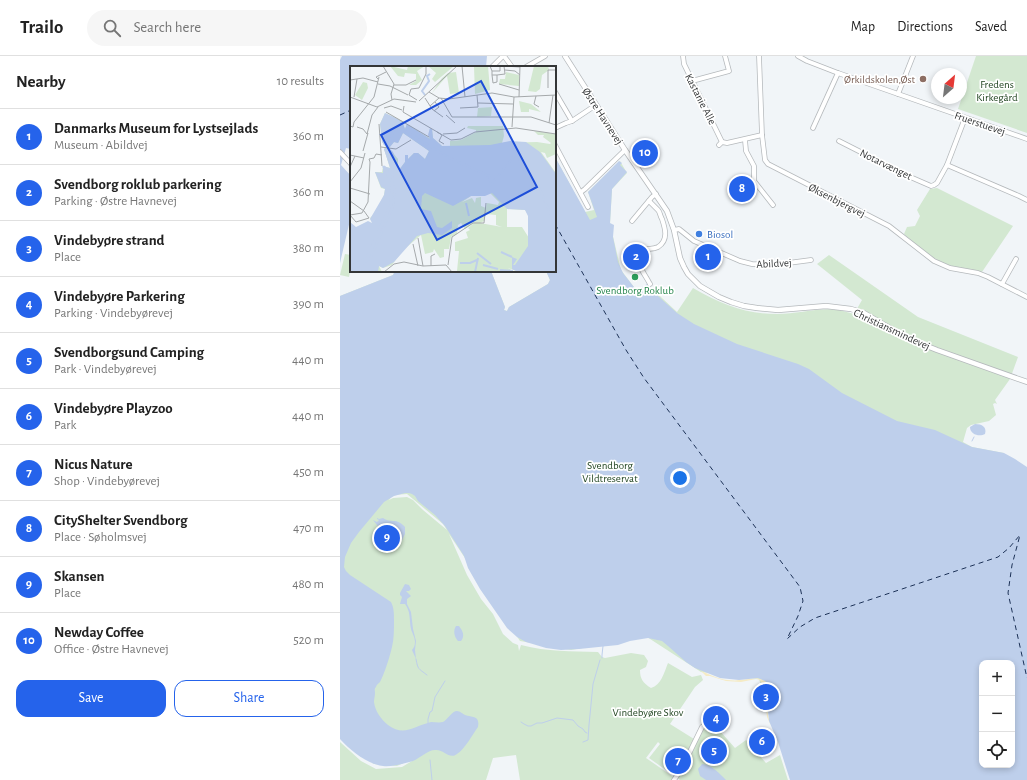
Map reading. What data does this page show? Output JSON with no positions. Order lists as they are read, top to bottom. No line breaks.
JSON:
{"streets":{"street":["Kastanie Alle","Østre Havnevej","Fruerstuevej","Notarvænget","Øksenbjergvej","Abildvej","Christiansmindevej"]},"crossings":[["Østre Havnevej","Abildvej"],["Østre Havnevej","Christiansmindevej"],["Abildvej","Christiansmindevej"]],"parks":["Fredens Kirkegård","Svendborg Vildtreservat","Vindebyøre Skov"],"places":["Ørkildskolen,Øst","Biosol","Svendborg Roklub"],"north":"top right","page":{"header":"Trailo","search":"Search here","nav":["Map","Directions","Saved"],"heading":["Nearby","10 results"],"list":[{"mark":"1","name":"Danmarks Museum for Lystsejlads","note":"Museum · Abildvej","value":"360 m"},{"mark":"2","name":"Svendborg roklub parkering","note":"Parking · Østre Havnevej","value":"360 m"},{"mark":"3","name":"Vindebyøre strand","note":"Place","value":"380 m"},{"mark":"4","name":"Vindebyøre Parkering","note":"Parking · Vindebyørevej","value":"390 m"},{"mark":"5","name":"Svendborgsund Camping","note":"Park · Vindebyørevej","value":"440 m"},{"mark":"6","name":"Vindebyøre Playzoo","note":"Park","value":"440 m"},{"mark":"7","name":"Nicus Nature","note":"Shop · Vindebyørevej","value":"450 m"},{"mark":"8","name":"CityShelter Svendborg","note":"Place · Søholmsvej","value":"470 m"},{"mark":"9","name":"Skansen","note":"Place","value":"480 m"},{"mark":"10","name":"Newday Coffee","note":"Office · Østre Havnevej","value":"520 m"}],"pins":["10","8","1","2","9","3","4","6","5","7"],"map_buttons":["+","−"],"buttons":["Save","Share"]}}
